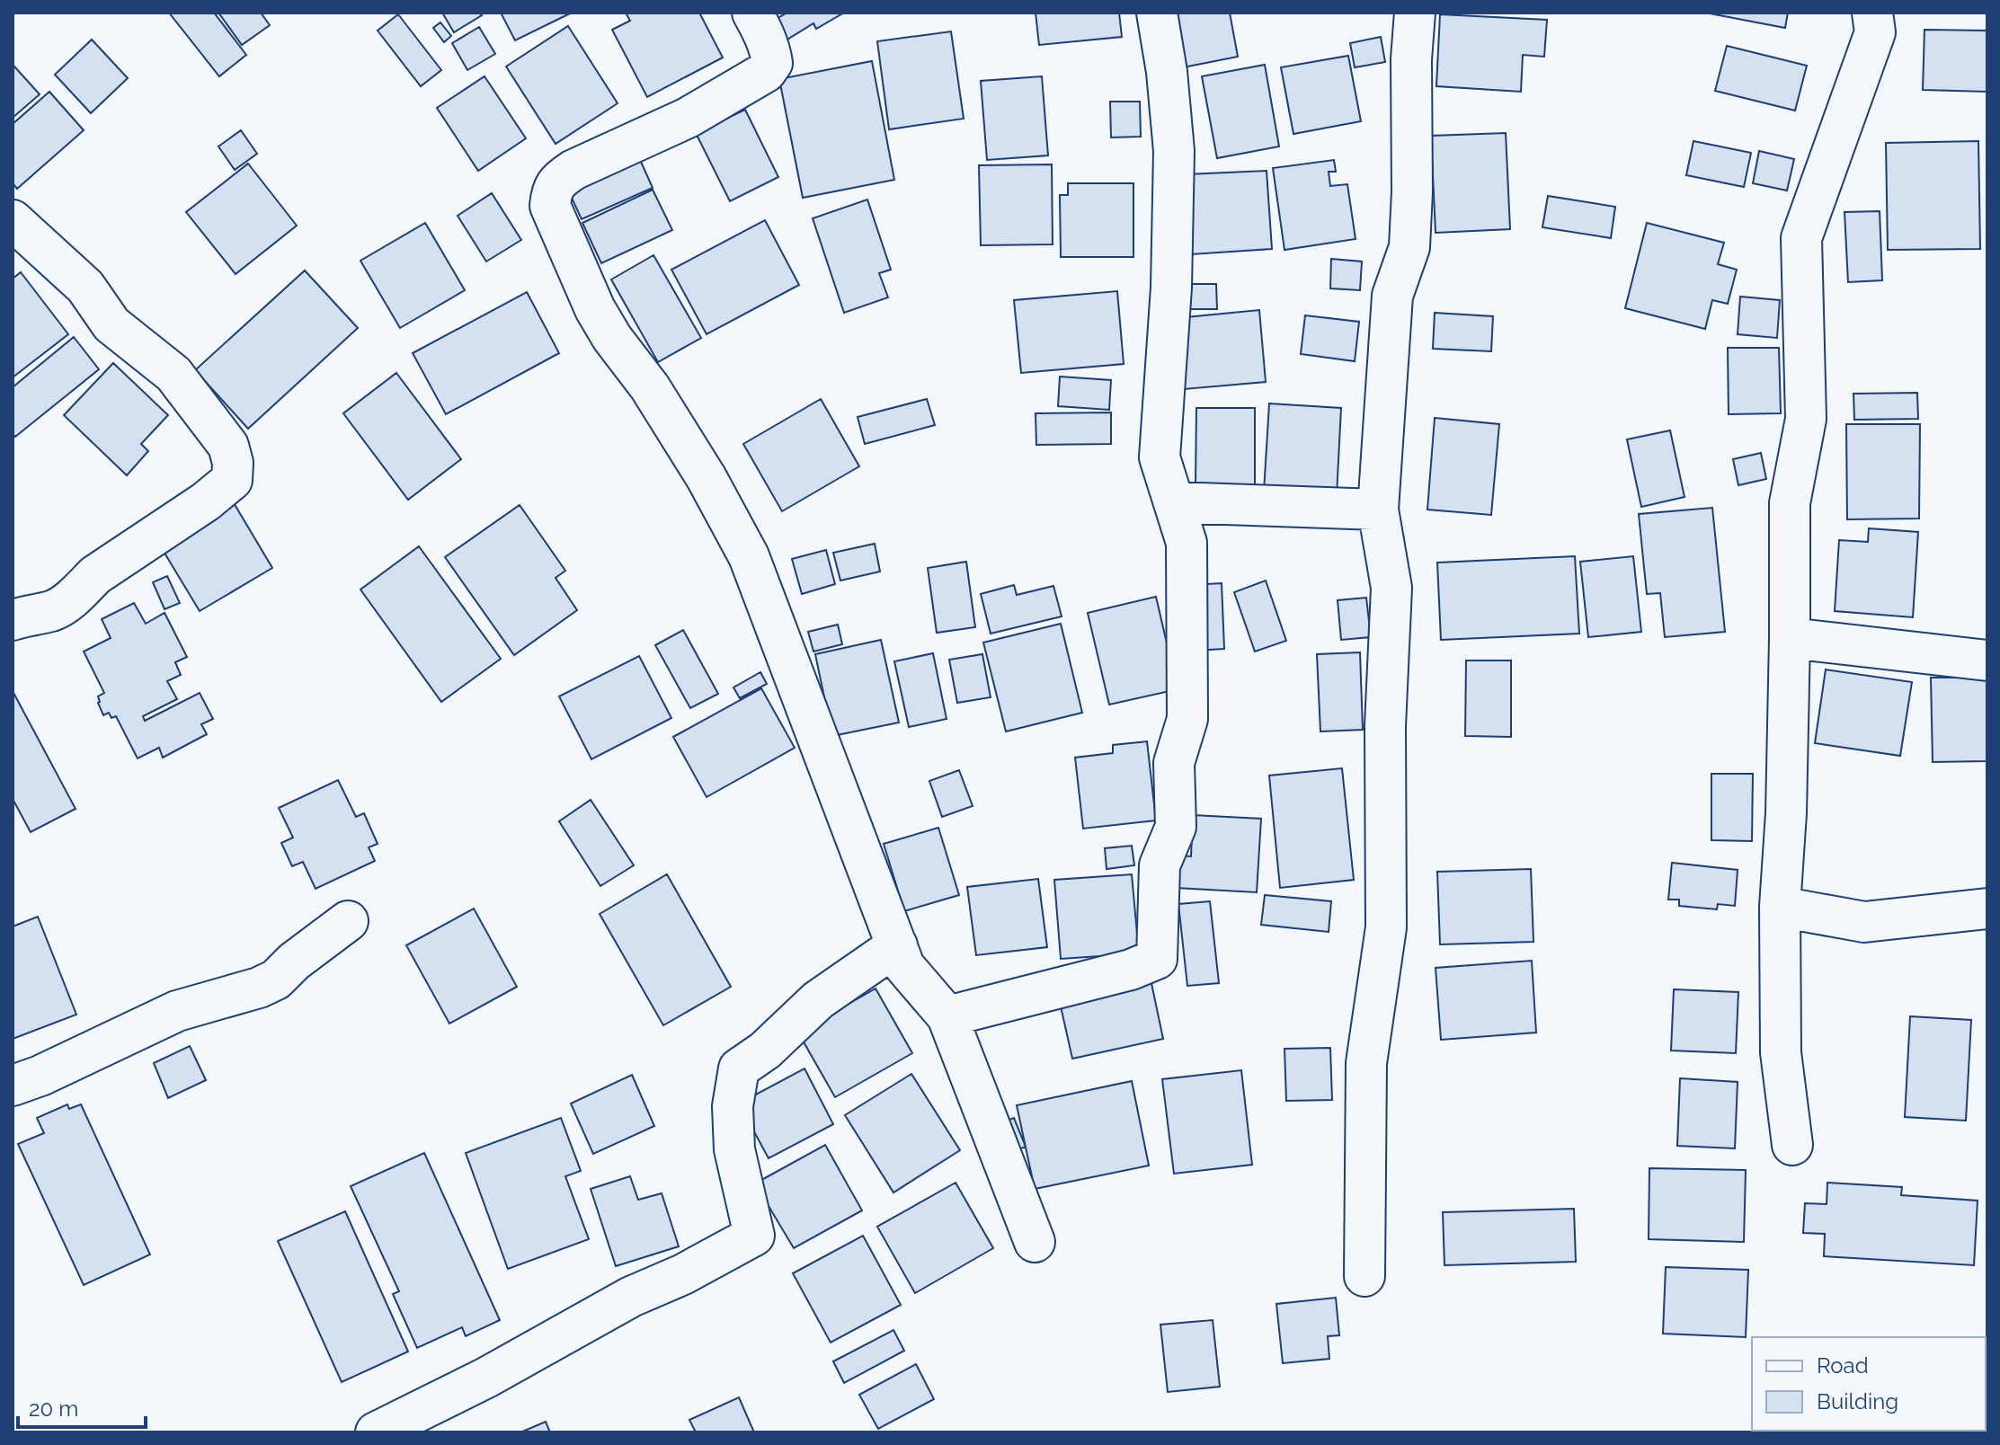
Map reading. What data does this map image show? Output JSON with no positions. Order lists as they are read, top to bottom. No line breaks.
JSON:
{"legend":["Road","Building"],"scale_bar":"20 m"}
